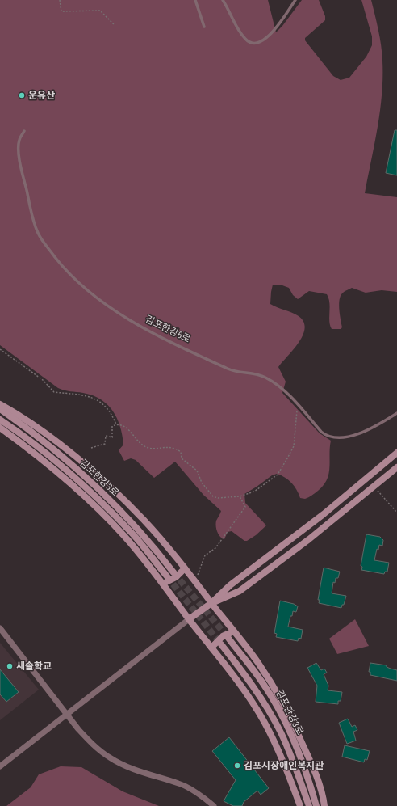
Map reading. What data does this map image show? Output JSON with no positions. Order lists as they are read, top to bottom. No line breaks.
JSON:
{"streets":{"street":["김포한강3로"],"lane":["김포한강6로"]},"places":["운유산","새솔학교","김포시장애인복지관"]}
